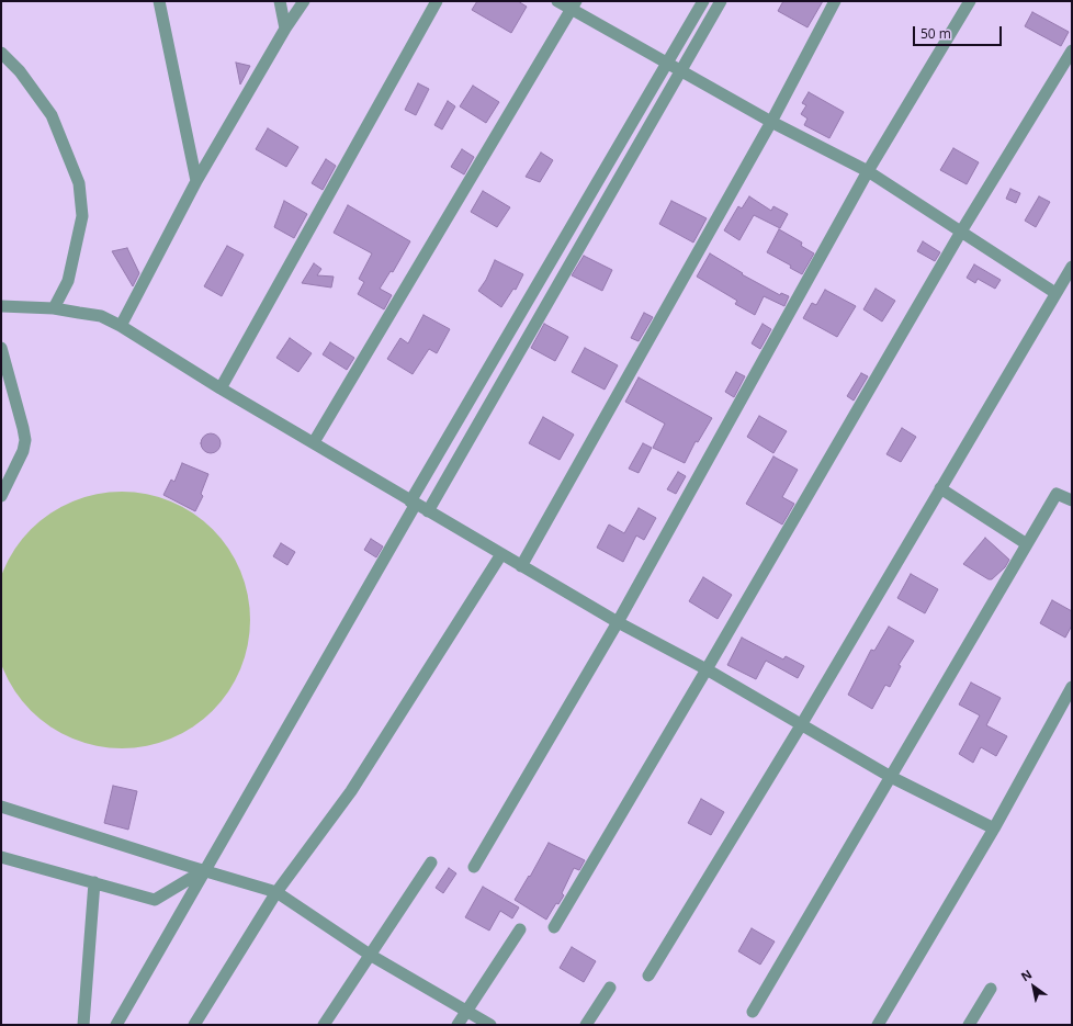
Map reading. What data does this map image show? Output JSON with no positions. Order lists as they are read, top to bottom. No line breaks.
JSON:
{"scale_bar":"50 m","north":"top left"}
